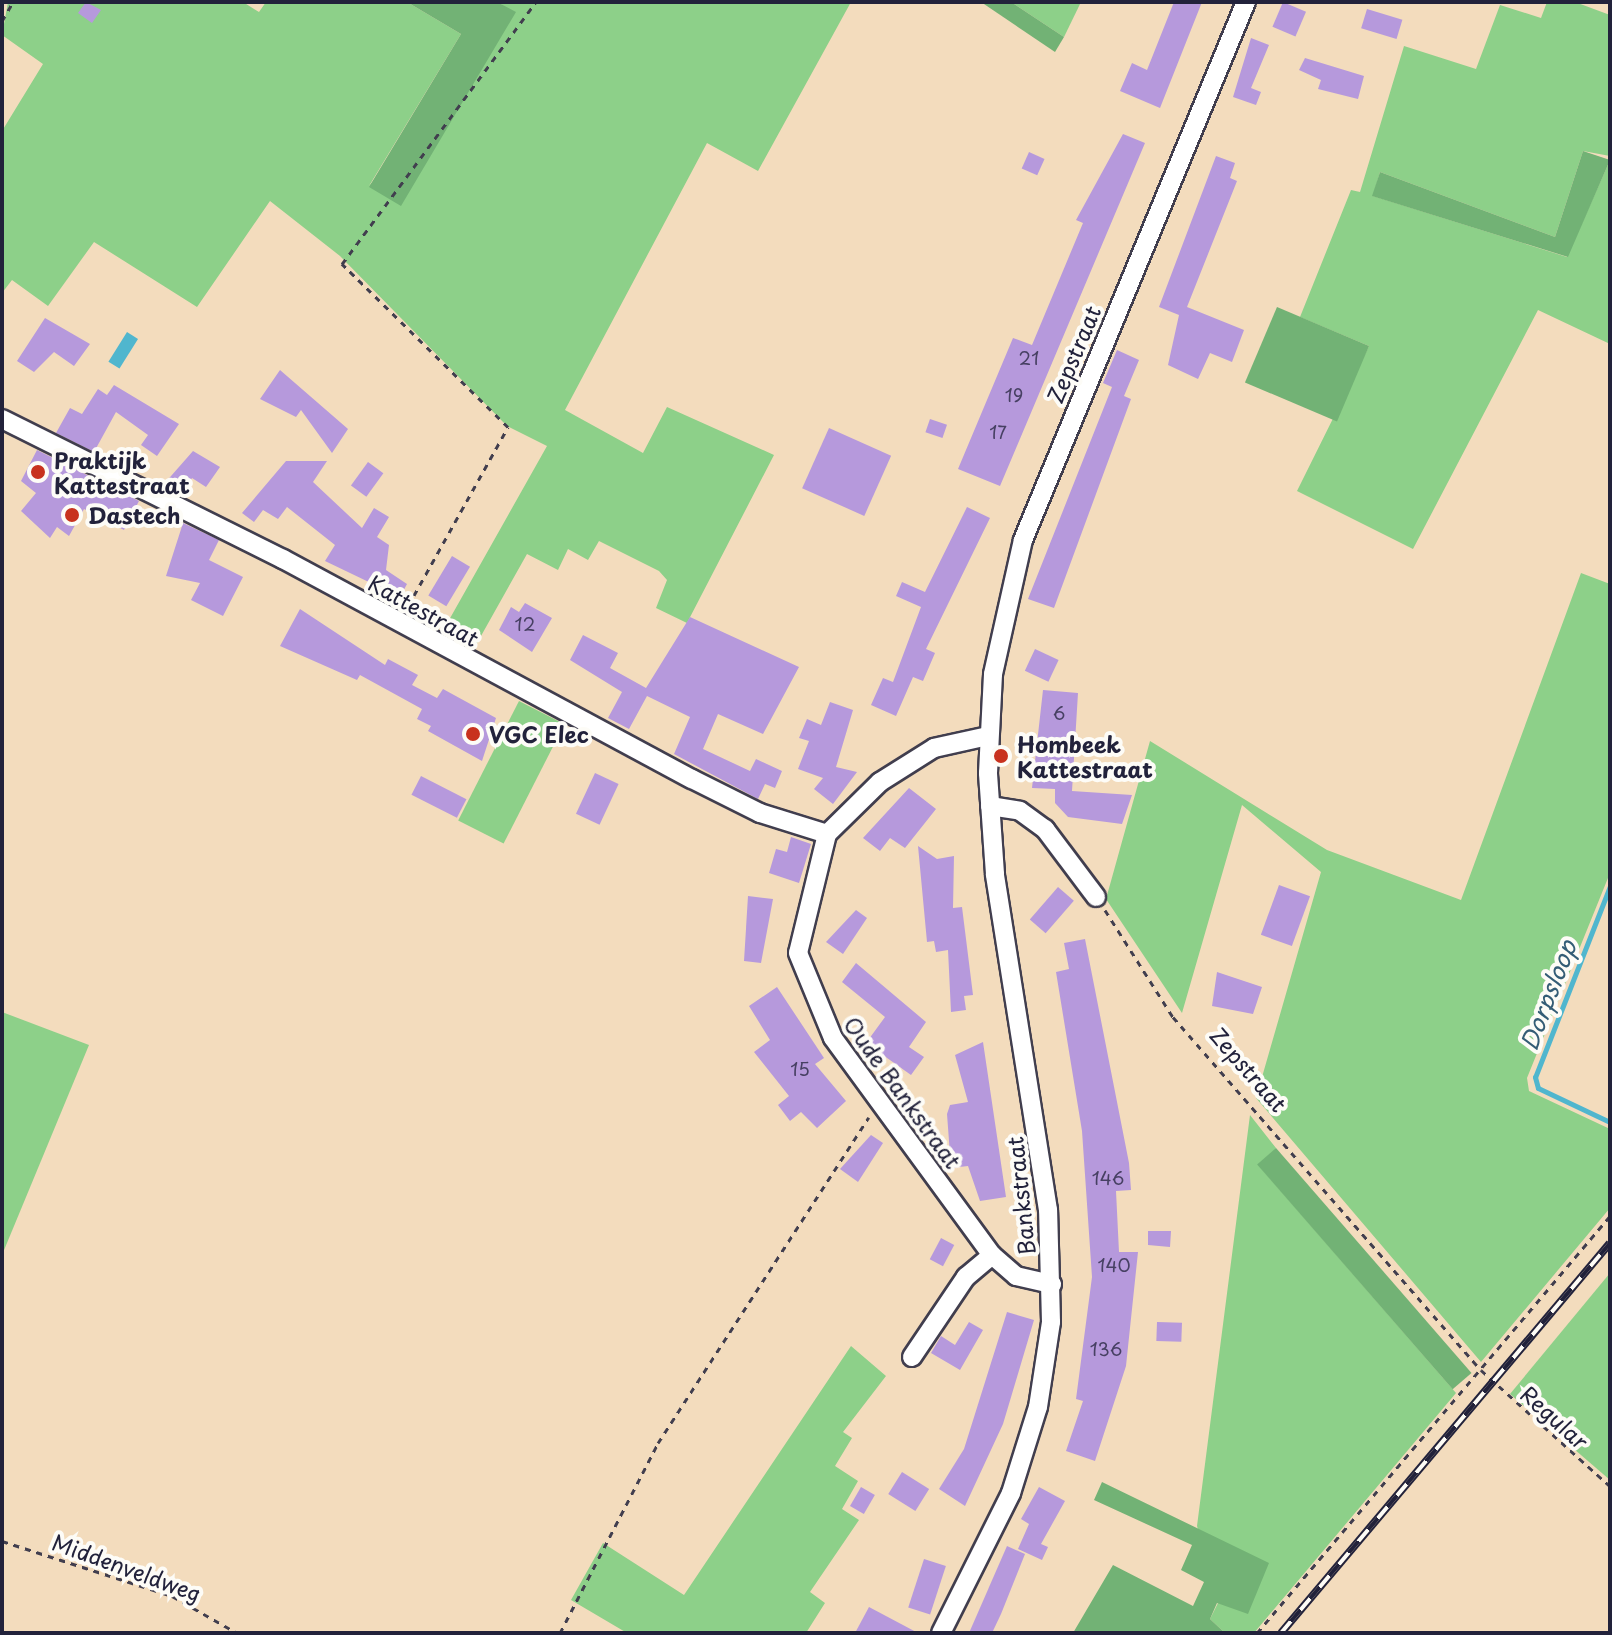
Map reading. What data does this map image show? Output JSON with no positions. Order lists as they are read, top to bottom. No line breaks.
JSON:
{"streets":{"street":["Zepstraat","Kattestraat","Oude Bankstraat","Bankstraat"],"path":["Regular","Middenveldweg"]},"crossings":[["Zepstraat","Bankstraat"],["Zepstraat","Regular"],["Kattestraat","Oude Bankstraat"],["Oude Bankstraat","Bankstraat"]],"water":["Dorpsloop"],"places":["Praktijk Kattestraat","Dastech","VGC Elec","Hombeek Kattestraat"],"house_numbers":["21","19","17","12","6","15","146","140","136"]}
